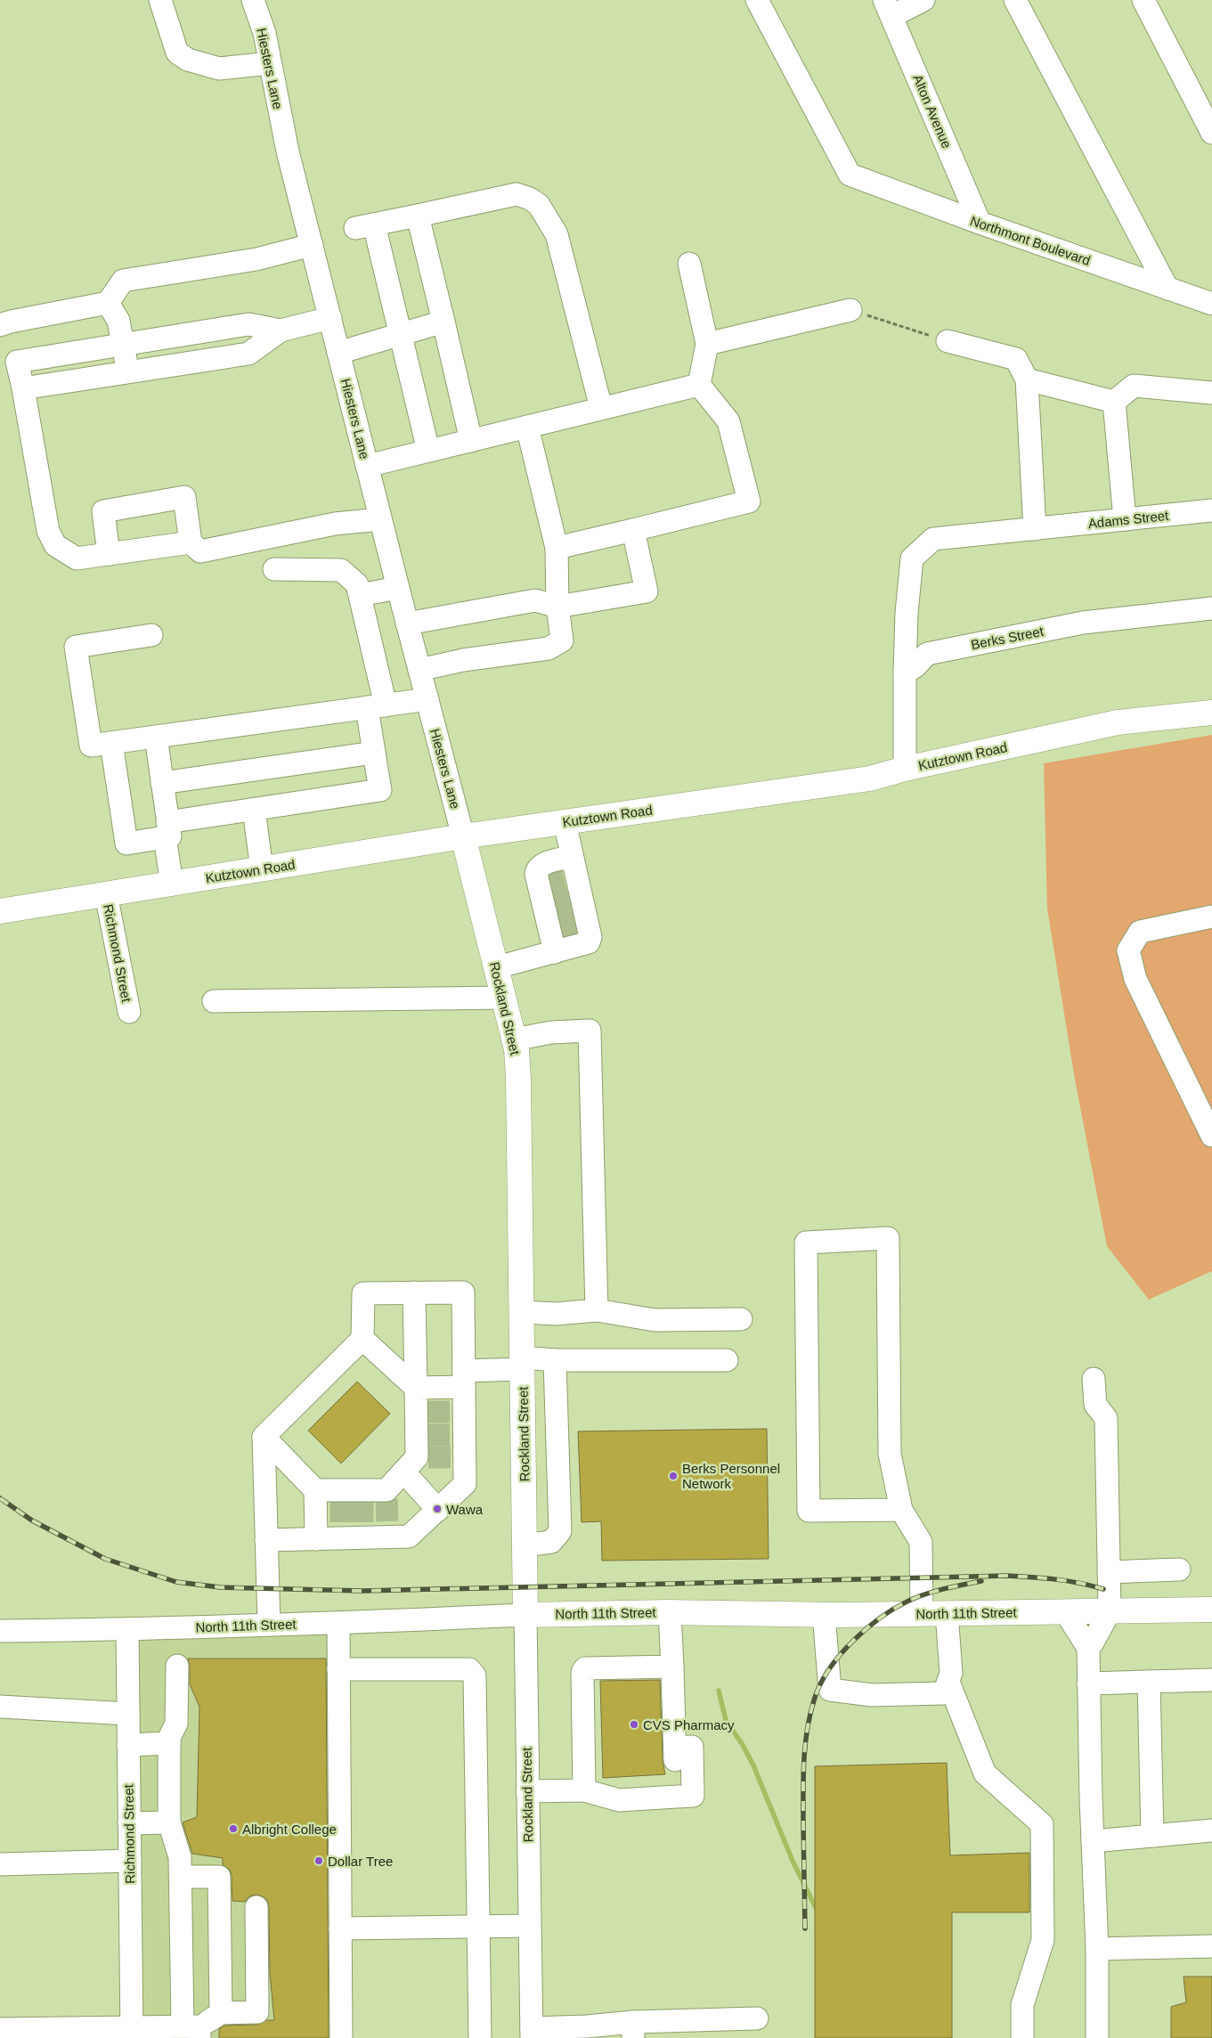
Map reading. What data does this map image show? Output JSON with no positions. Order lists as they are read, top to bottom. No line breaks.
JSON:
{"streets":{"main road":["Kutztown Road","Rockland Street","North 11th Street"],"street":["Hiesters Lane","Alton Avenue","Northmont Boulevard","Adams Street","Berks Street","Richmond Street"]},"crossings":[["Hiesters Lane","Kutztown Road"],["Hiesters Lane","Rockland Street"],["Alton Avenue","Northmont Boulevard"],["Adams Street","Berks Street"],["Kutztown Road","Richmond Street"],["Kutztown Road","Rockland Street"],["Richmond Street","North 11th Street"],["Rockland Street","North 11th Street"]],"places":["Berks Personnel Network","Wawa","CVS Pharmacy","Albright College","Dollar Tree"]}
